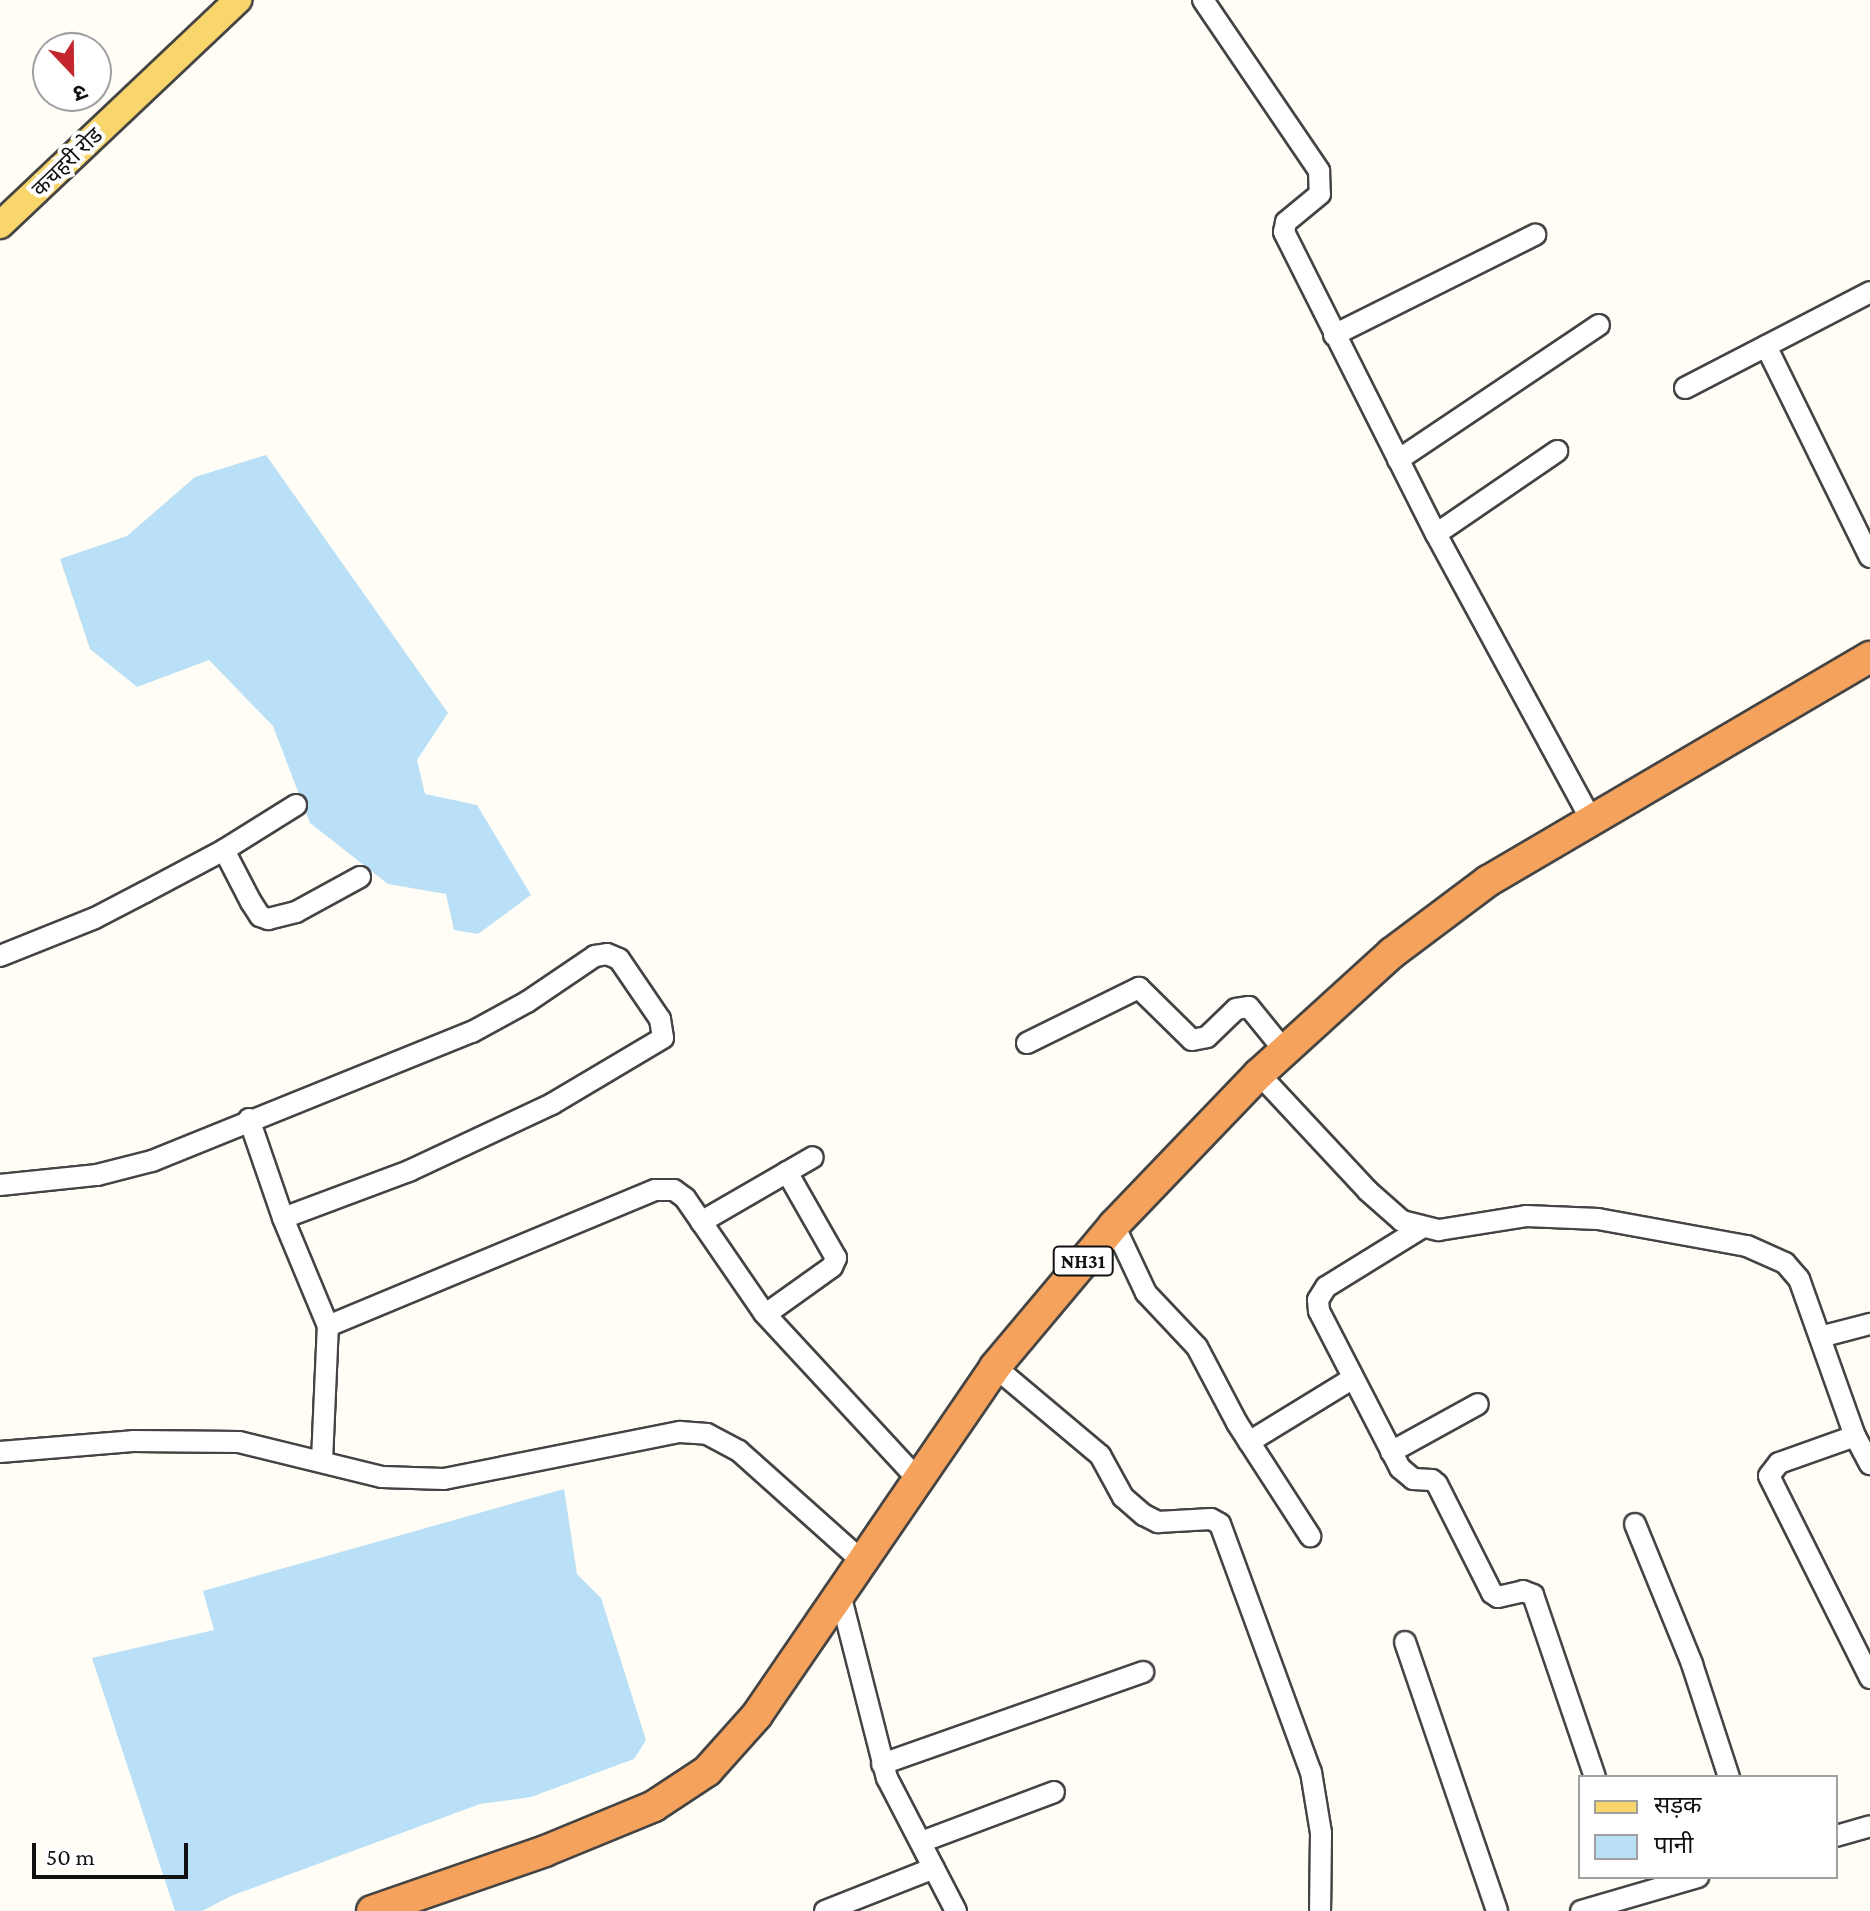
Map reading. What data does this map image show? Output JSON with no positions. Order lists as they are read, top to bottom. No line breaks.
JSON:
{"streets":{"highway":["NH31"],"main road":["कचहरी रोड"]},"legend":["सड़क","पानी"],"scale_bar":"50 m","north":"bottom"}
